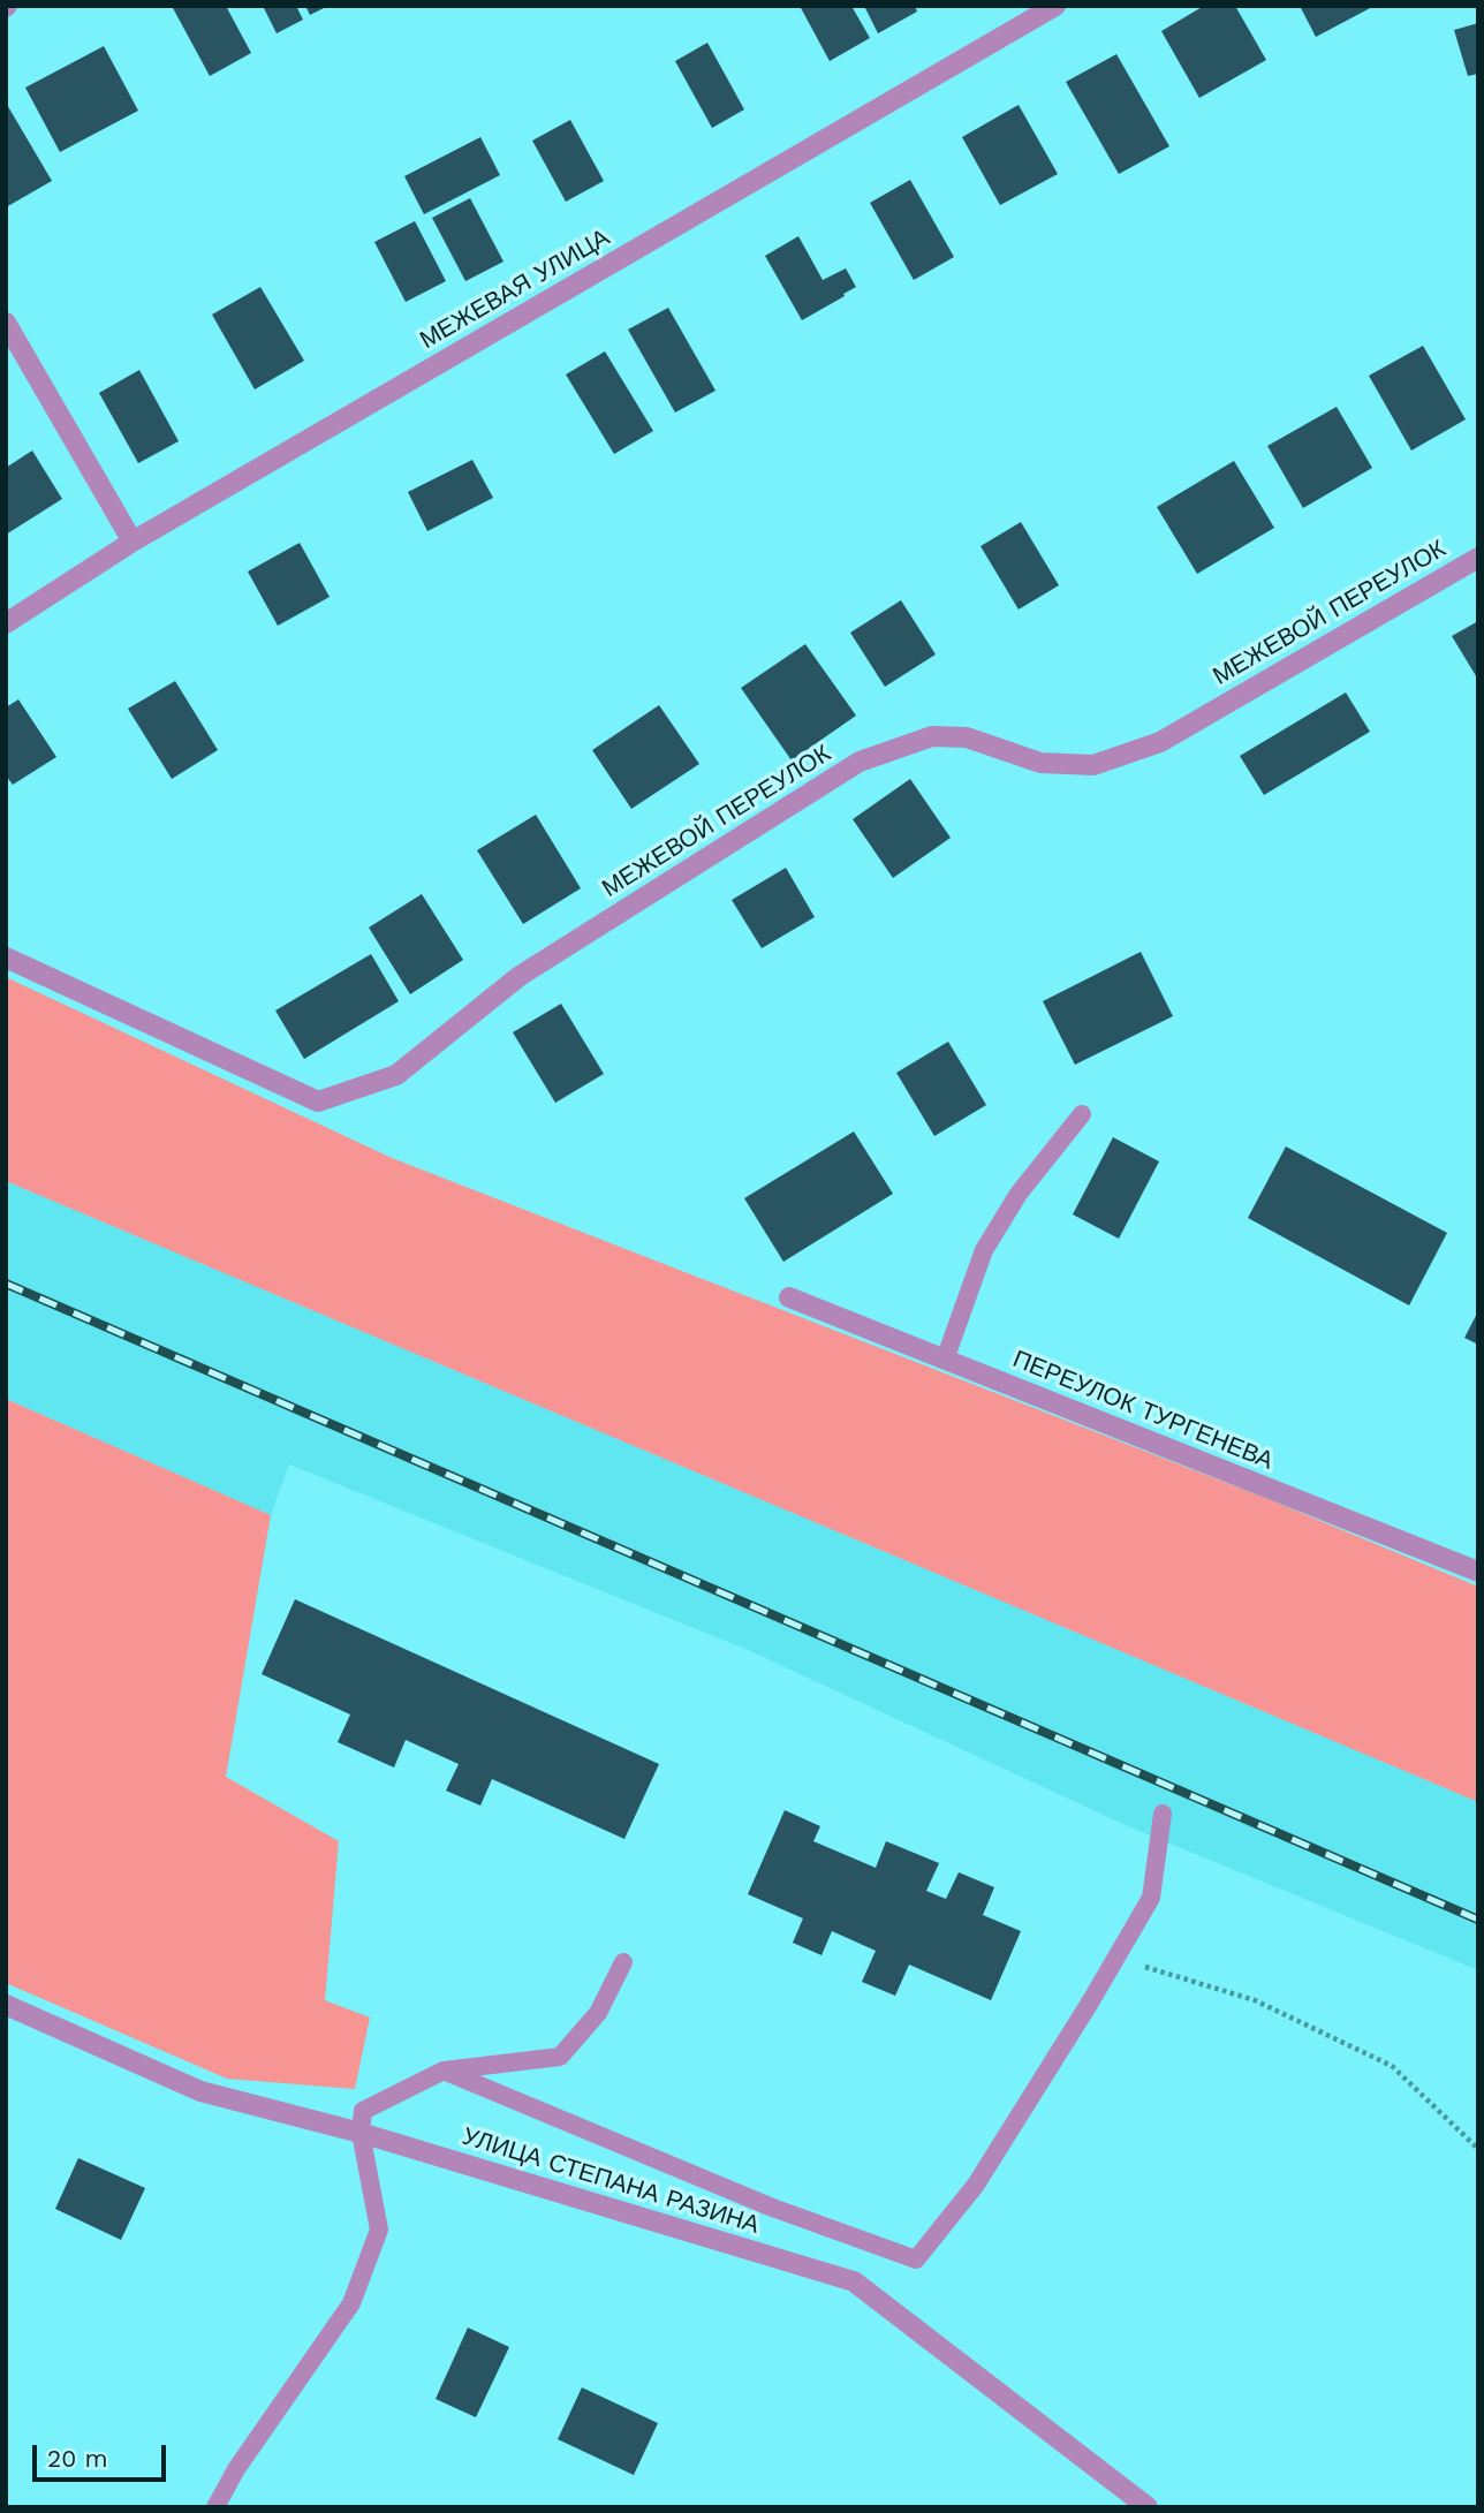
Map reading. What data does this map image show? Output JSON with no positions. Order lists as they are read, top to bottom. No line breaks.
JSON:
{"streets":{"street":["МЕЖЕВАЯ УЛИЦА","МЕЖЕВОЙ ПЕРЕУЛОК","ПЕРЕУЛОК ТУРГЕНЕВА","УЛИЦА СТЕПАНА РАЗИНА"]},"scale_bar":"20 m"}
